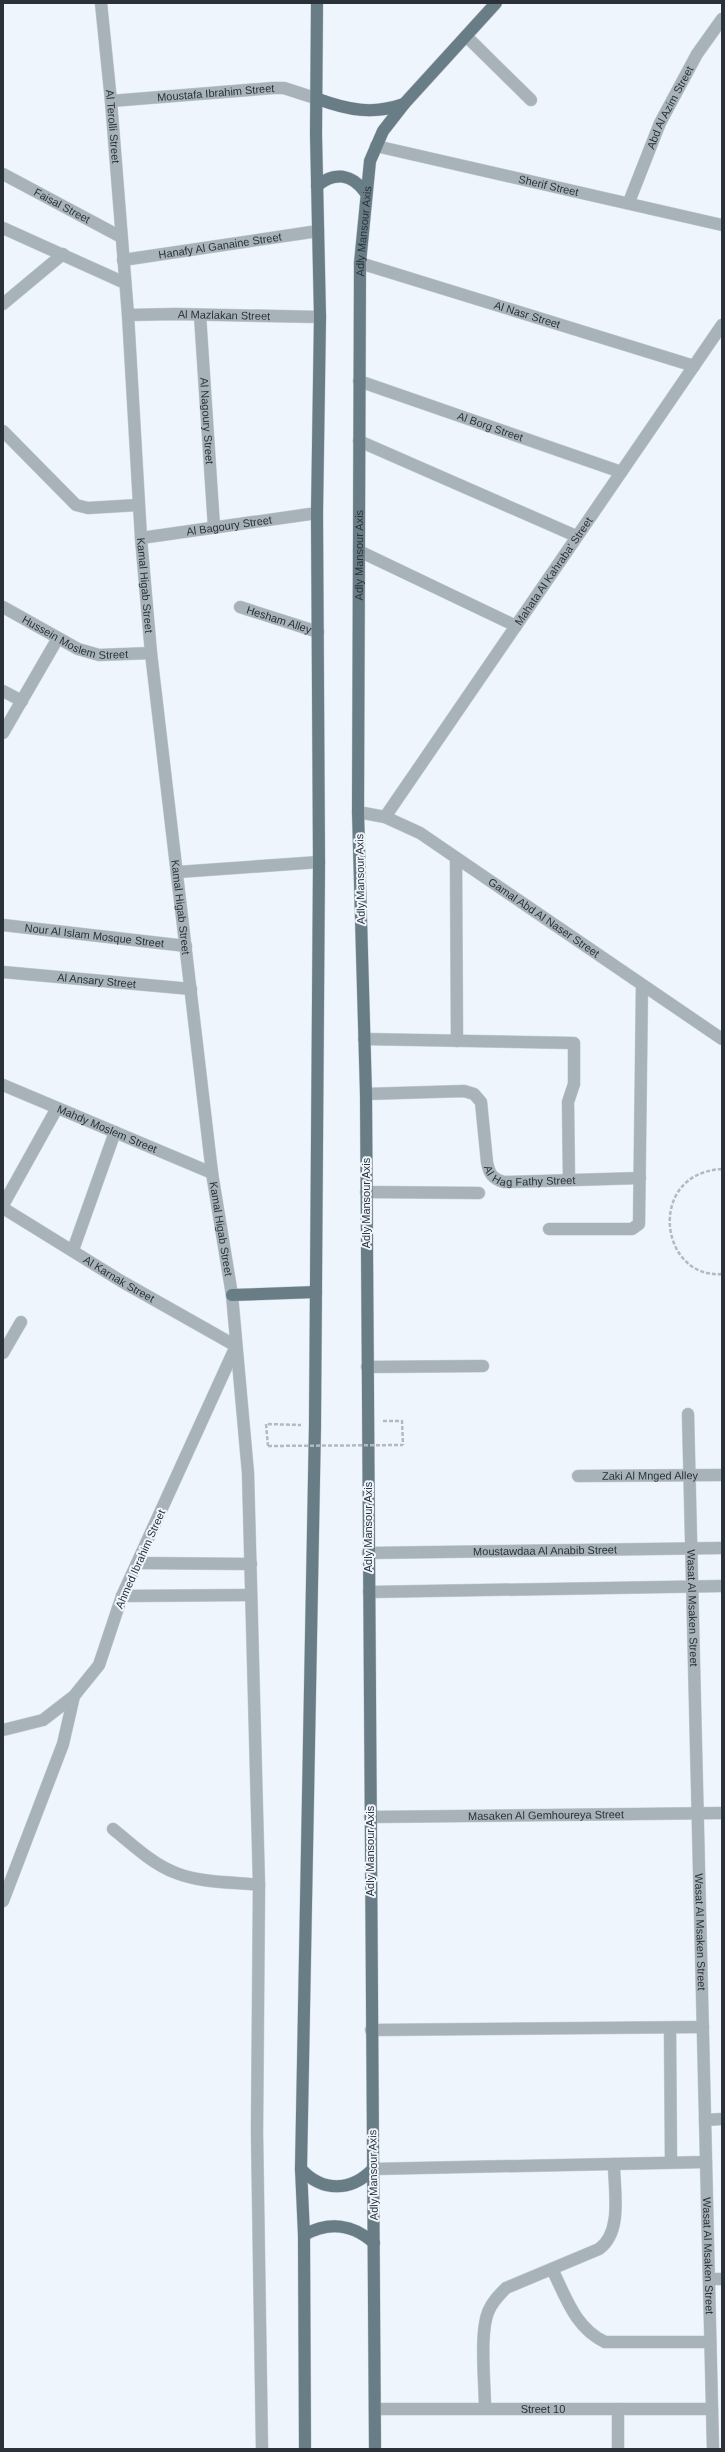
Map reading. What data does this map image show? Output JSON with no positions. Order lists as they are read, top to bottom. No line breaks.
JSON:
{"streets":{"main road":["Adly Mansour Axis"],"street":["Moustafa Ibrahim Street","Abd Al Azim Street","Al Terolli Street","Sherif Street","Faisal Street","Hanafy Al Ganaine Street","Al Nasr Street","Al Mazlakan Street","Al Nagoury Street","Al Borg Street","Al Bagoury Street","Mahata Al Kahraba' Street","Kamal Higab Street","Hesham Alley","Hussein Moslem Street","Gamal Abd Al Naser Street","Nour Al Islam Mosque Street","Al Ansary Street","Mahdy Moslem Street","Al Hag Fathy Street","Al Karnak Street","Zaki Al Mnged Alley","Moustawdaa Al Anabib Street","Ahmed Ibrahim Street","Wasat Al Msaken Street","Masaken Al Gemhoureya Street","Street 10"]},"crossings":[["Moustafa Ibrahim Street","Al Terolli Street"],["Abd Al Azim Street","Sherif Street"],["Al Terolli Street","Faisal Street"],["Al Terolli Street","Hanafy Al Ganaine Street"],["Al Terolli Street","Kamal Higab Street"],["Sherif Street","Adly Mansour Axis"],["Adly Mansour Axis","Al Nasr Street"],["Adly Mansour Axis","Al Borg Street"],["Adly Mansour Axis","Gamal Abd Al Naser Street"],["Adly Mansour Axis","Al Hag Fathy Street"],["Adly Mansour Axis","Moustawdaa Al Anabib Street"],["Adly Mansour Axis","Masaken Al Gemhoureya Street"],["Adly Mansour Axis","Street 10"],["Hanafy Al Ganaine Street","Kamal Higab Street"],["Al Nasr Street","Mahata Al Kahraba' Street"],["Al Mazlakan Street","Al Nagoury Street"],["Al Mazlakan Street","Kamal Higab Street"],["Al Nagoury Street","Al Bagoury Street"],["Al Borg Street","Mahata Al Kahraba' Street"],["Al Bagoury Street","Kamal Higab Street"],["Mahata Al Kahraba' Street","Gamal Abd Al Naser Street"],["Kamal Higab Street","Hussein Moslem Street"],["Kamal Higab Street","Nour Al Islam Mosque Street"],["Kamal Higab Street","Al Ansary Street"],["Kamal Higab Street","Mahdy Moslem Street"],["Kamal Higab Street","Al Karnak Street"],["Kamal Higab Street","Ahmed Ibrahim Street"],["Al Karnak Street","Ahmed Ibrahim Street"],["Zaki Al Mnged Alley","Wasat Al Msaken Street"],["Moustawdaa Al Anabib Street","Wasat Al Msaken Street"],["Wasat Al Msaken Street","Masaken Al Gemhoureya Street"],["Wasat Al Msaken Street","Street 10"]]}
